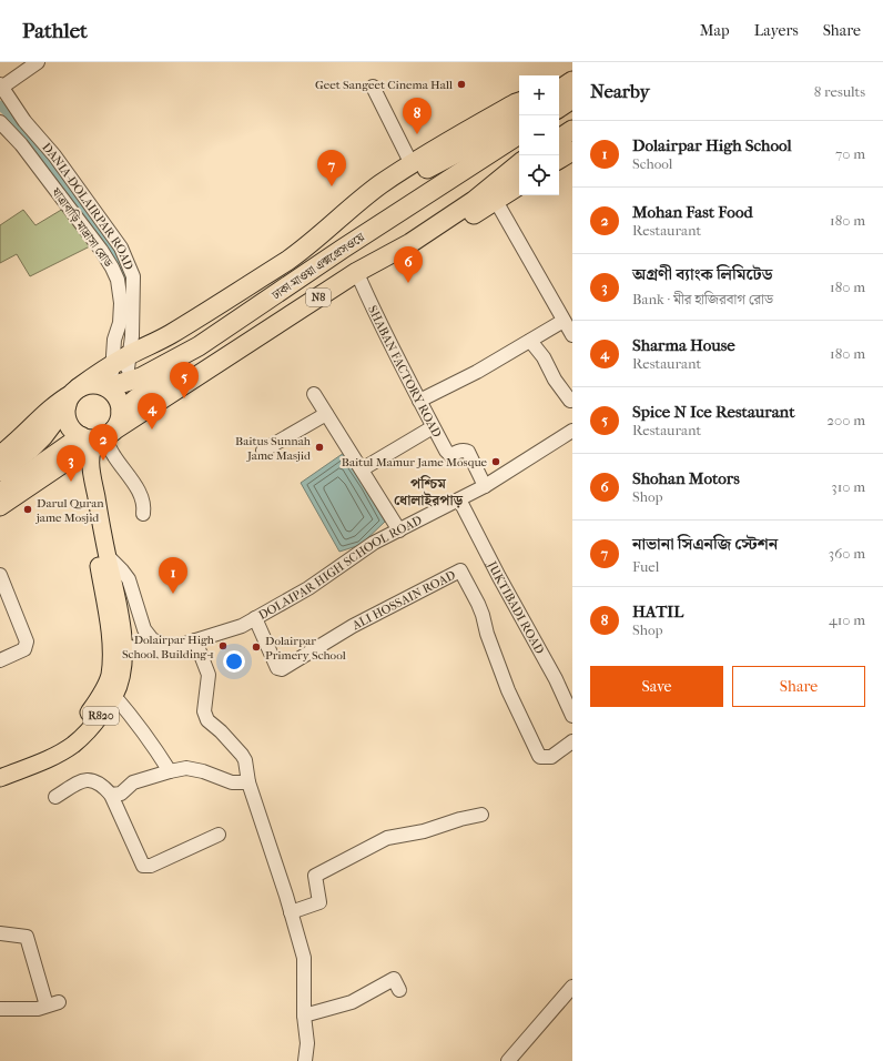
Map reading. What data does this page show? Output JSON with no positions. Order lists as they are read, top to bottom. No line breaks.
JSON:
{"streets":{"highway":["ঢাকা-মাওয়া এক্সপ্রেসওয়ে","N8"],"main road":["R820"],"street":["DANIA-DOLAIRPAR ROAD","যাত্রাবাড়ি মাদ্রাসা রোড","SHABAN FACTORY ROAD","DOLAIPAR HIGH SCHOOL ROAD","ALI HOSSAIN ROAD","JUKTIBADI ROAD"]},"crossings":[["DANIA-DOLAIRPAR ROAD","যাত্রাবাড়ি মাদ্রাসা রোড"],["DANIA-DOLAIRPAR ROAD","ঢাকা-মাওয়া এক্সপ্রেসওয়ে"],["DANIA-DOLAIRPAR ROAD","N8"],["DANIA-DOLAIRPAR ROAD","R820"],["যাত্রাবাড়ি মাদ্রাসা রোড","ঢাকা-মাওয়া এক্সপ্রেসওয়ে"],["যাত্রাবাড়ি মাদ্রাসা রোড","N8"],["যাত্রাবাড়ি মাদ্রাসা রোড","R820"],["ঢাকা-মাওয়া এক্সপ্রেসওয়ে","N8"],["ঢাকা-মাওয়া এক্সপ্রেসওয়ে","R820"],["N8","R820"],["SHABAN FACTORY ROAD","DOLAIPAR HIGH SCHOOL ROAD"],["DOLAIPAR HIGH SCHOOL ROAD","ALI HOSSAIN ROAD"],["DOLAIPAR HIGH SCHOOL ROAD","JUKTIBADI ROAD"],["DOLAIPAR HIGH SCHOOL ROAD","R820"]],"districts":["পশ্চিম ধোলাইরপাড়"],"places":["Geet Sangeet Cinema Hall","Baitus Sunnah Jame Masjid","Baitul Mamur Jame Mosque","Darul Quran jame Mosjid","Dolairpar High School. Building-1","Dolairpar Primery School"],"page":{"header":"Pathlet","nav":["Map","Layers","Share"],"heading":["Nearby","8 results"],"map_buttons":["+","−"],"pins":["8","7","6","5","4","2","3","1"],"list":[{"mark":"1","name":"Dolairpar High School","note":"School","value":"70 m"},{"mark":"2","name":"Mohan Fast Food","note":"Restaurant","value":"180 m"},{"mark":"3","name":"অগ্রণী ব্যাংক লিমিটেড","note":"Bank · মীর হাজিরবাগ রোড","value":"180 m"},{"mark":"4","name":"Sharma House","note":"Restaurant","value":"180 m"},{"mark":"5","name":"Spice N Ice Restaurant","note":"Restaurant","value":"200 m"},{"mark":"6","name":"Shohan Motors","note":"Shop","value":"310 m"},{"mark":"7","name":"নাভানা সিএনজি স্টেশন","note":"Fuel","value":"360 m"},{"mark":"8","name":"HATIL","note":"Shop","value":"410 m"}],"buttons":["Save","Share"]}}
